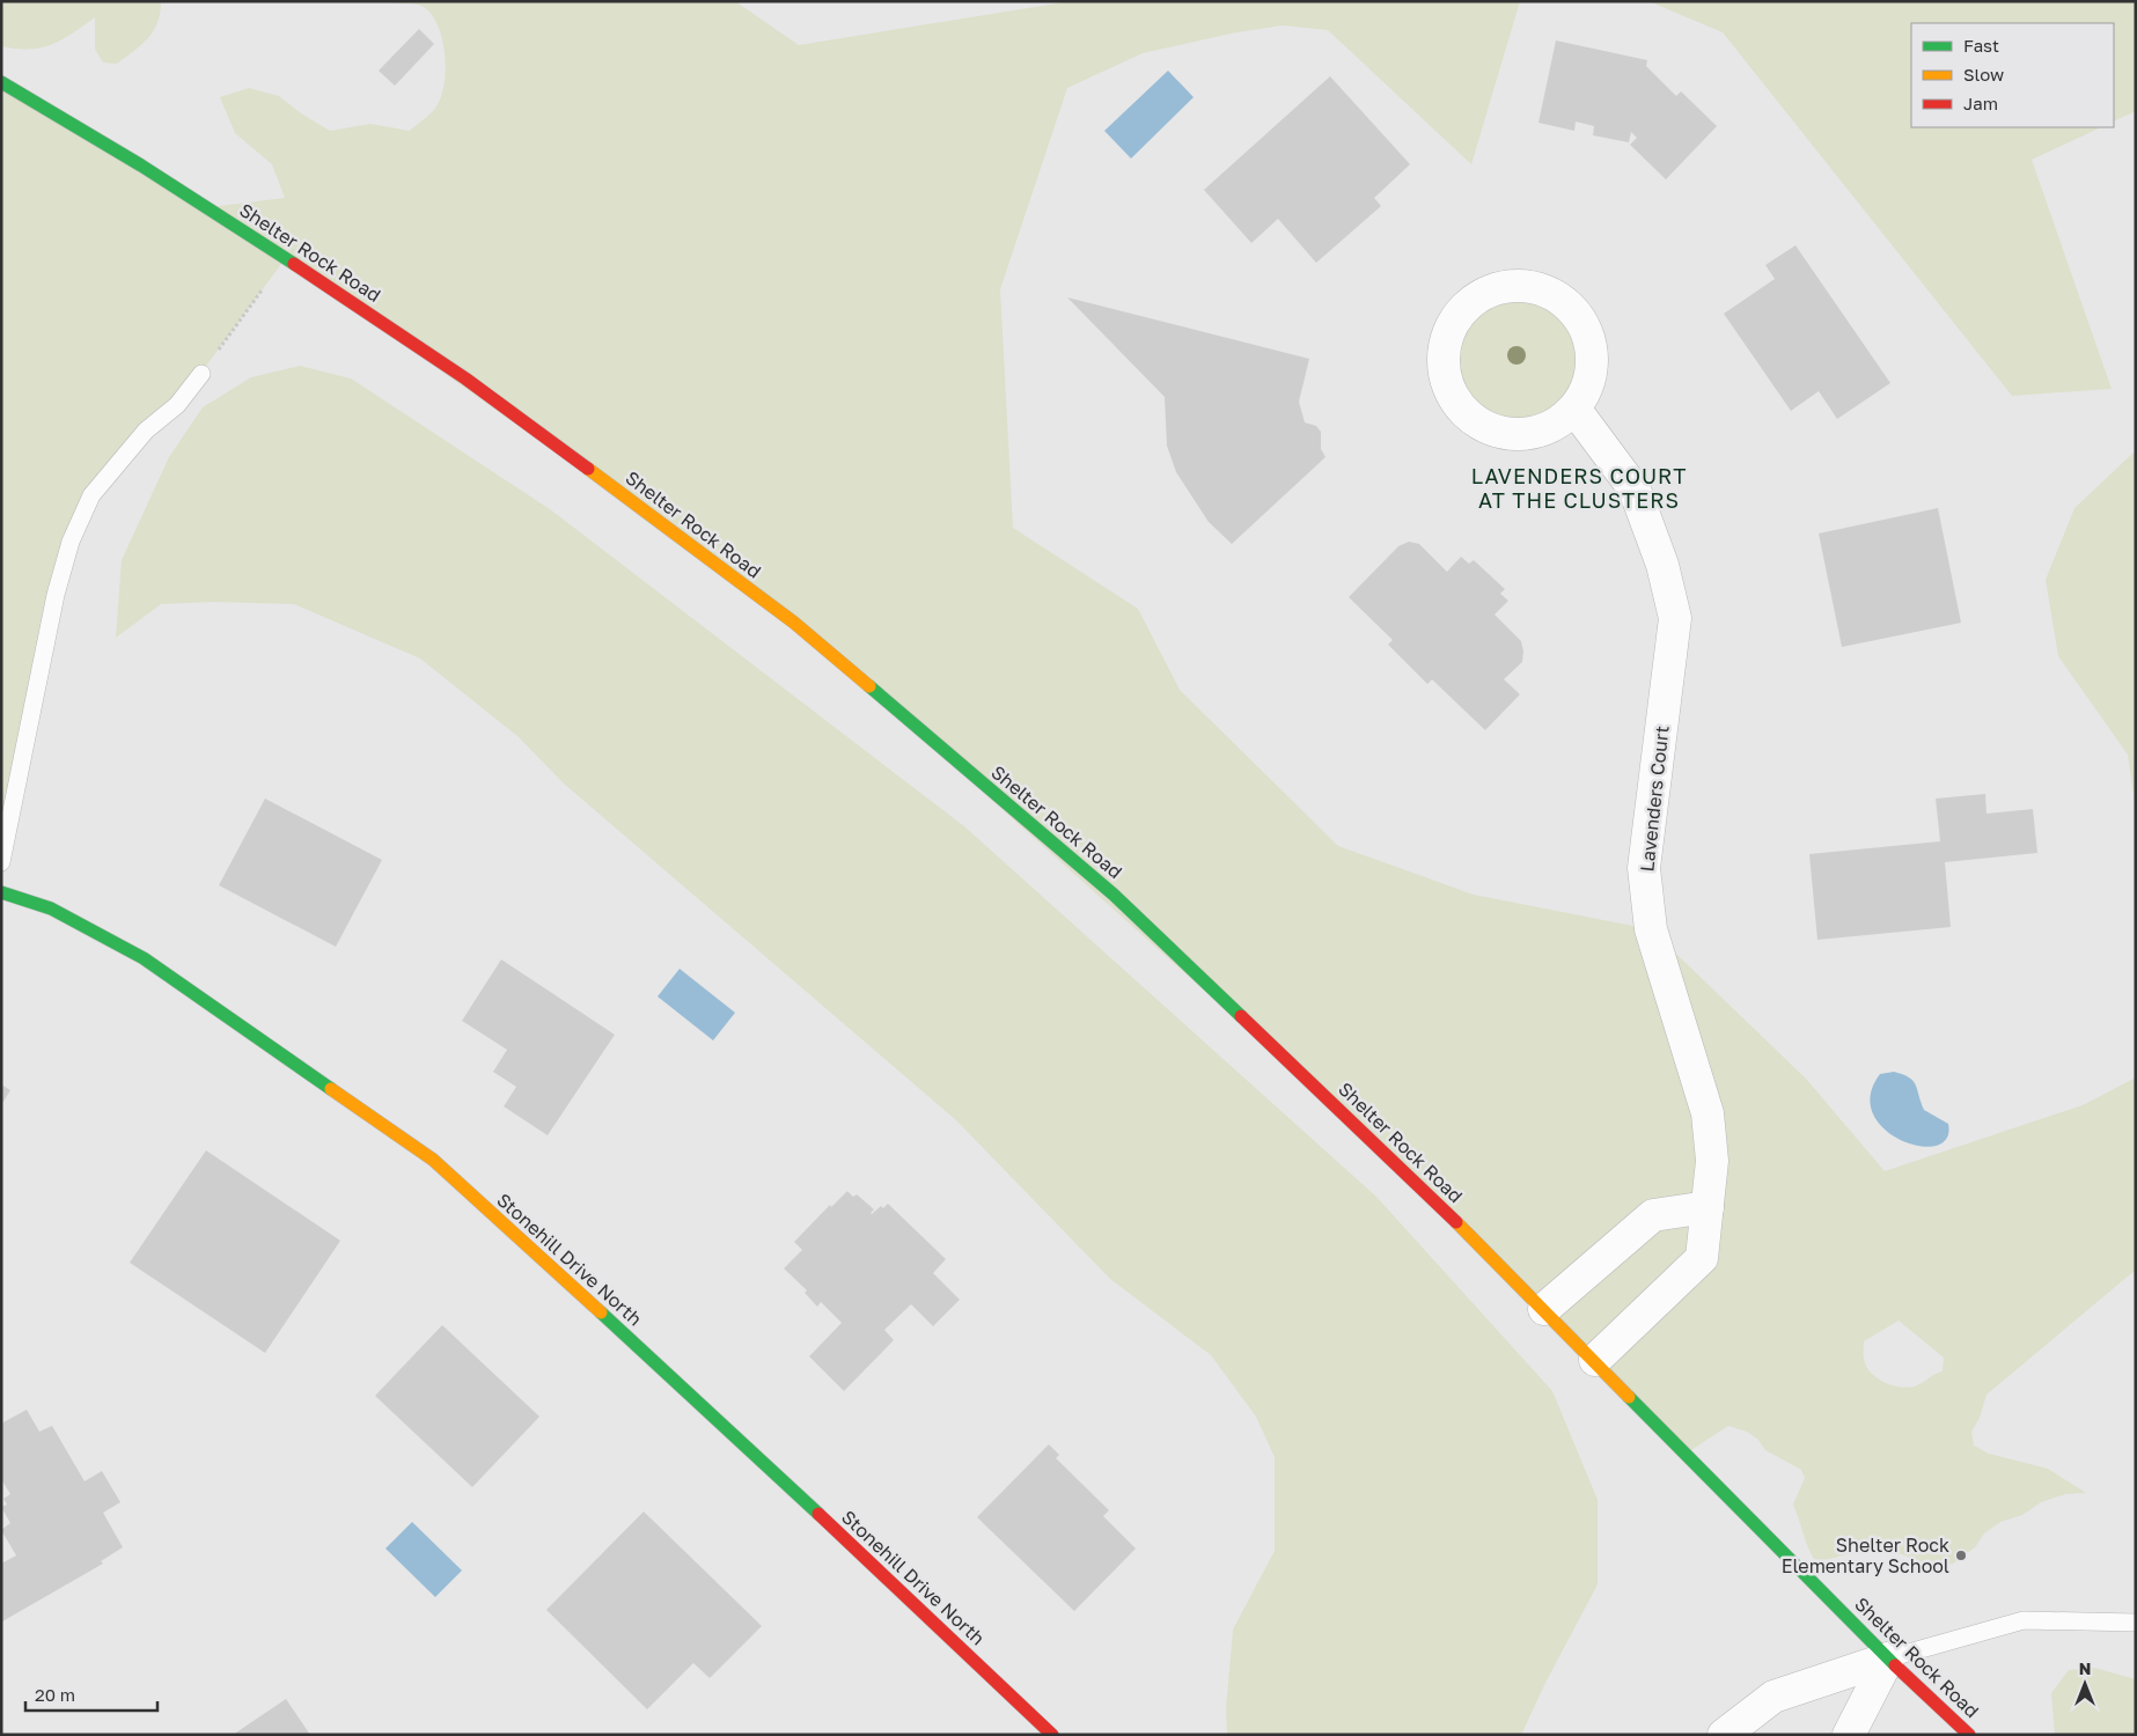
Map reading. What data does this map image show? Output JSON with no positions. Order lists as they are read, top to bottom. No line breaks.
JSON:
{"streets":{"main road":["Shelter Rock Road","Stonehill Drive North"],"street":["Lavenders Court"]},"crossings":[["Shelter Rock Road","Lavenders Court"]],"districts":["LAVENDERS COURT AT THE CLUSTERS"],"places":["Shelter Rock Elementary School"],"legend":["Fast","Slow","Jam"],"scale_bar":"20 m","north":"top"}
